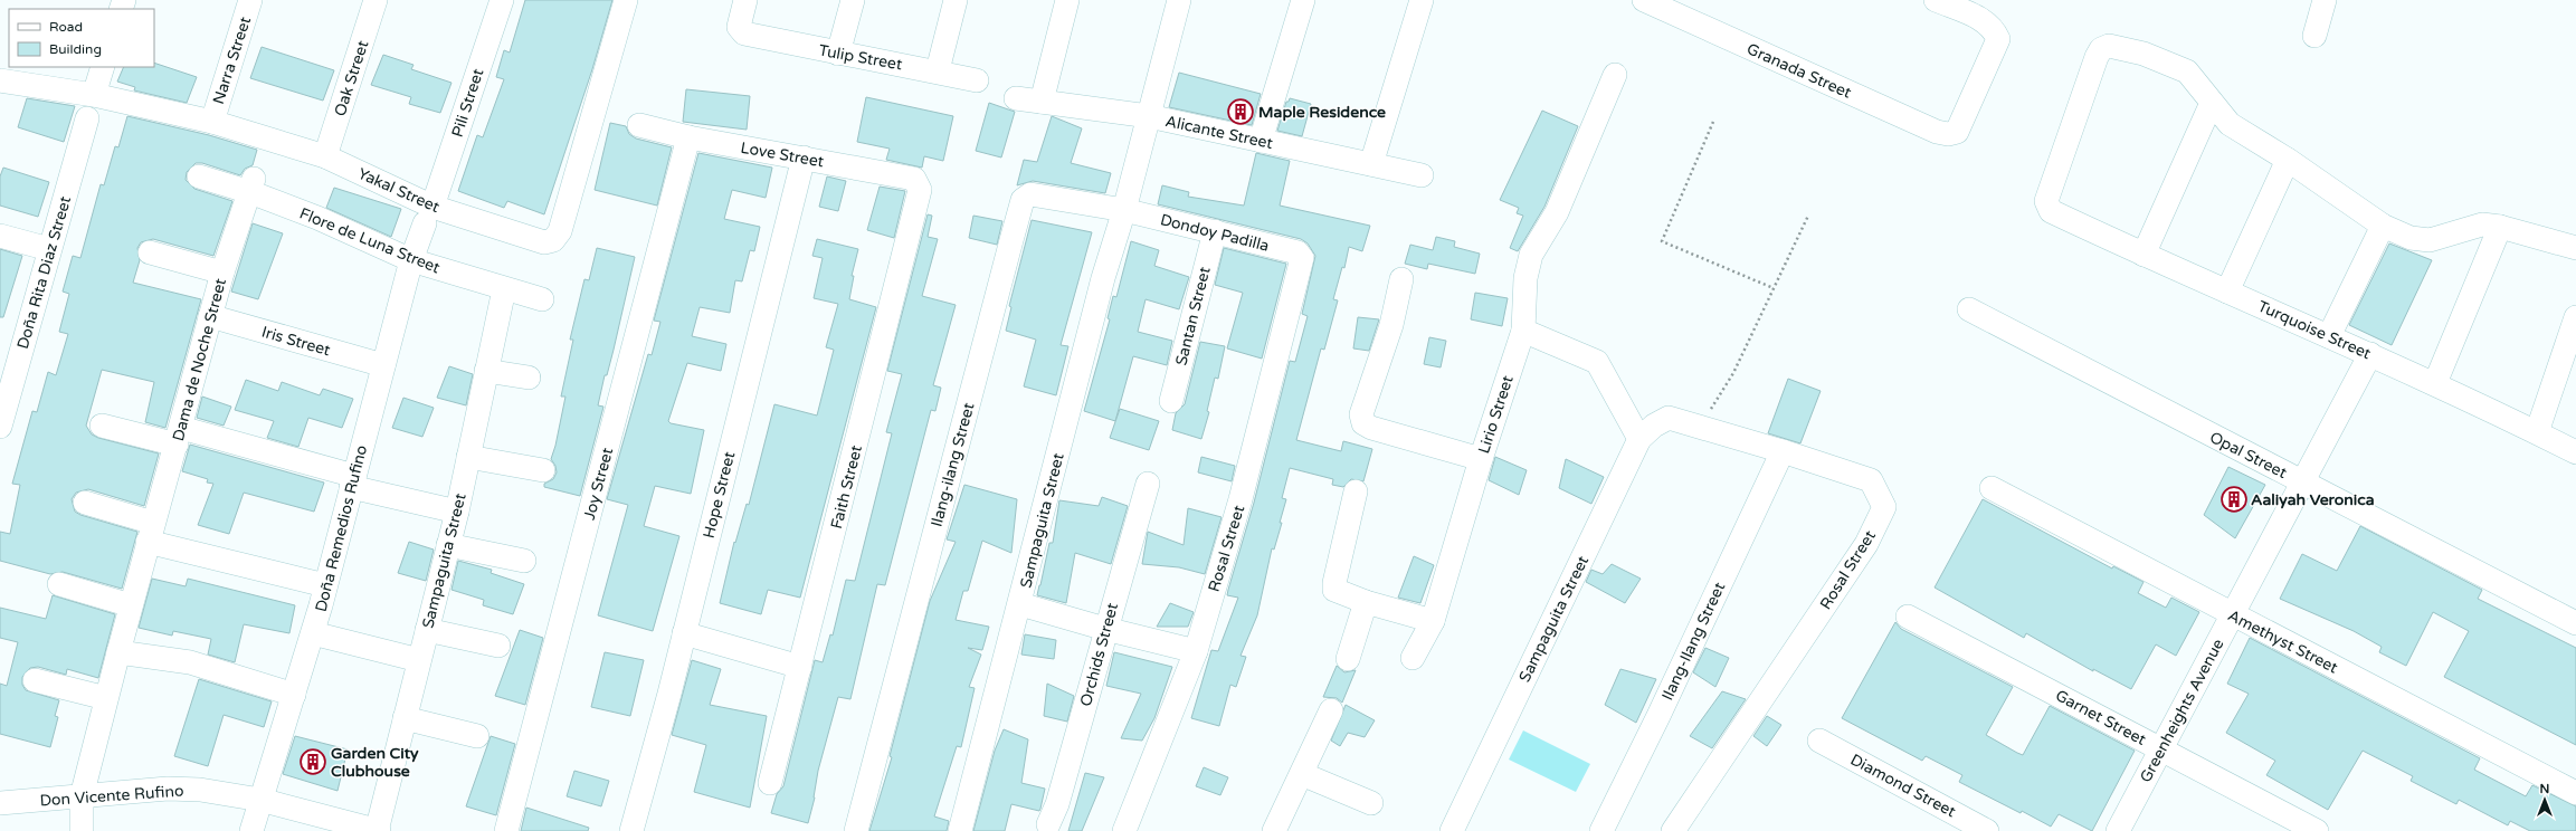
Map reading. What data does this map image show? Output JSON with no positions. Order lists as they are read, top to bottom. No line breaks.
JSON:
{"streets":{"street":["Tulip Street","Narra Street","Granada Street","Oak Street","Pili Street","Alicante Street","Love Street","Yakal Street","Dondoy Padilla","Flore de Luna Street","Doña Rita Diaz Street","Santan Street","Turquoise Street","Iris Street","Dama de Noche Street","Lirio Street","Opal Street","Ilang-ilang Street","Joy Street","Faith Street","Hope Street","Sampaguita Street","Doña Remedios Rufino","Rosal Street","Ilang-Ilang Street","Amethyst Street","Orchids Street","Greenheights Avenue","Garnet Street","Diamond Street","Don Vicente Rufino"]},"crossings":[["Narra Street","Yakal Street"],["Oak Street","Yakal Street"],["Pili Street","Yakal Street"],["Pili Street","Doña Remedios Rufino"],["Alicante Street","Sampaguita Street"],["Love Street","Joy Street"],["Love Street","Faith Street"],["Love Street","Hope Street"],["Yakal Street","Doña Remedios Rufino"],["Dondoy Padilla","Santan Street"],["Dondoy Padilla","Ilang-ilang Street"],["Dondoy Padilla","Sampaguita Street"],["Dondoy Padilla","Rosal Street"],["Flore de Luna Street","Dama de Noche Street"],["Flore de Luna Street","Sampaguita Street"],["Flore de Luna Street","Doña Remedios Rufino"],["Turquoise Street","Greenheights Avenue"],["Iris Street","Dama de Noche Street"],["Iris Street","Doña Remedios Rufino"],["Dama de Noche Street","Don Vicente Rufino"],["Opal Street","Greenheights Avenue"],["Ilang-ilang Street","Sampaguita Street"],["Sampaguita Street","Rosal Street"],["Sampaguita Street","Don Vicente Rufino"],["Doña Remedios Rufino","Don Vicente Rufino"],["Rosal Street","Ilang-Ilang Street"],["Amethyst Street","Greenheights Avenue"],["Greenheights Avenue","Garnet Street"]],"places":{"building":["Maple Residence","Aaliyah Veronica","Garden City Clubhouse"]},"legend":["Road","Building"],"north":"top"}
